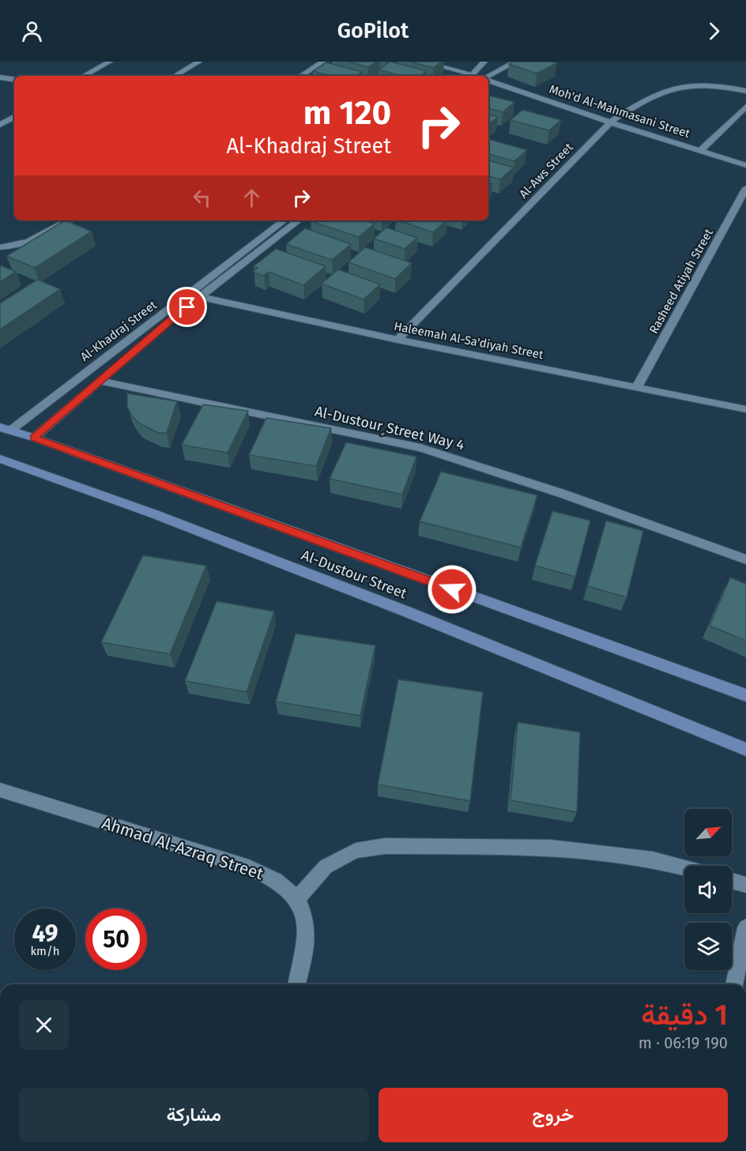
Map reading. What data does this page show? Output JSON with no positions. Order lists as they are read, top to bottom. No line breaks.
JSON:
{"streets":{"main road":["Al-Dustour Street"],"street":["Moh'd Al-Mahmasani Street","Al-Aws Street","Rasheed Atiyah Street","Al-Khadraj Street","Haleemah Al-Sa'diyah Street","Al-Dustour ٍStreet Way 4","Ahmad Al-Azraq Street"]},"crossings":[["Moh'd Al-Mahmasani Street","Al-Aws Street"],["Al-Aws Street","Haleemah Al-Sa'diyah Street"],["Rasheed Atiyah Street","Haleemah Al-Sa'diyah Street"],["Al-Khadraj Street","Haleemah Al-Sa'diyah Street"],["Al-Khadraj Street","Al-Dustour ٍStreet Way 4"],["Al-Khadraj Street","Al-Dustour Street"]],"north":"top right","page":{"header":"GoPilot","turn":["120 m","Al-Khadraj Street"],"speed":"49 km/h","limit":"50","heading":["1 دقيقة","190 m · 06:19"],"buttons":["خروج","مشاركة"]}}
